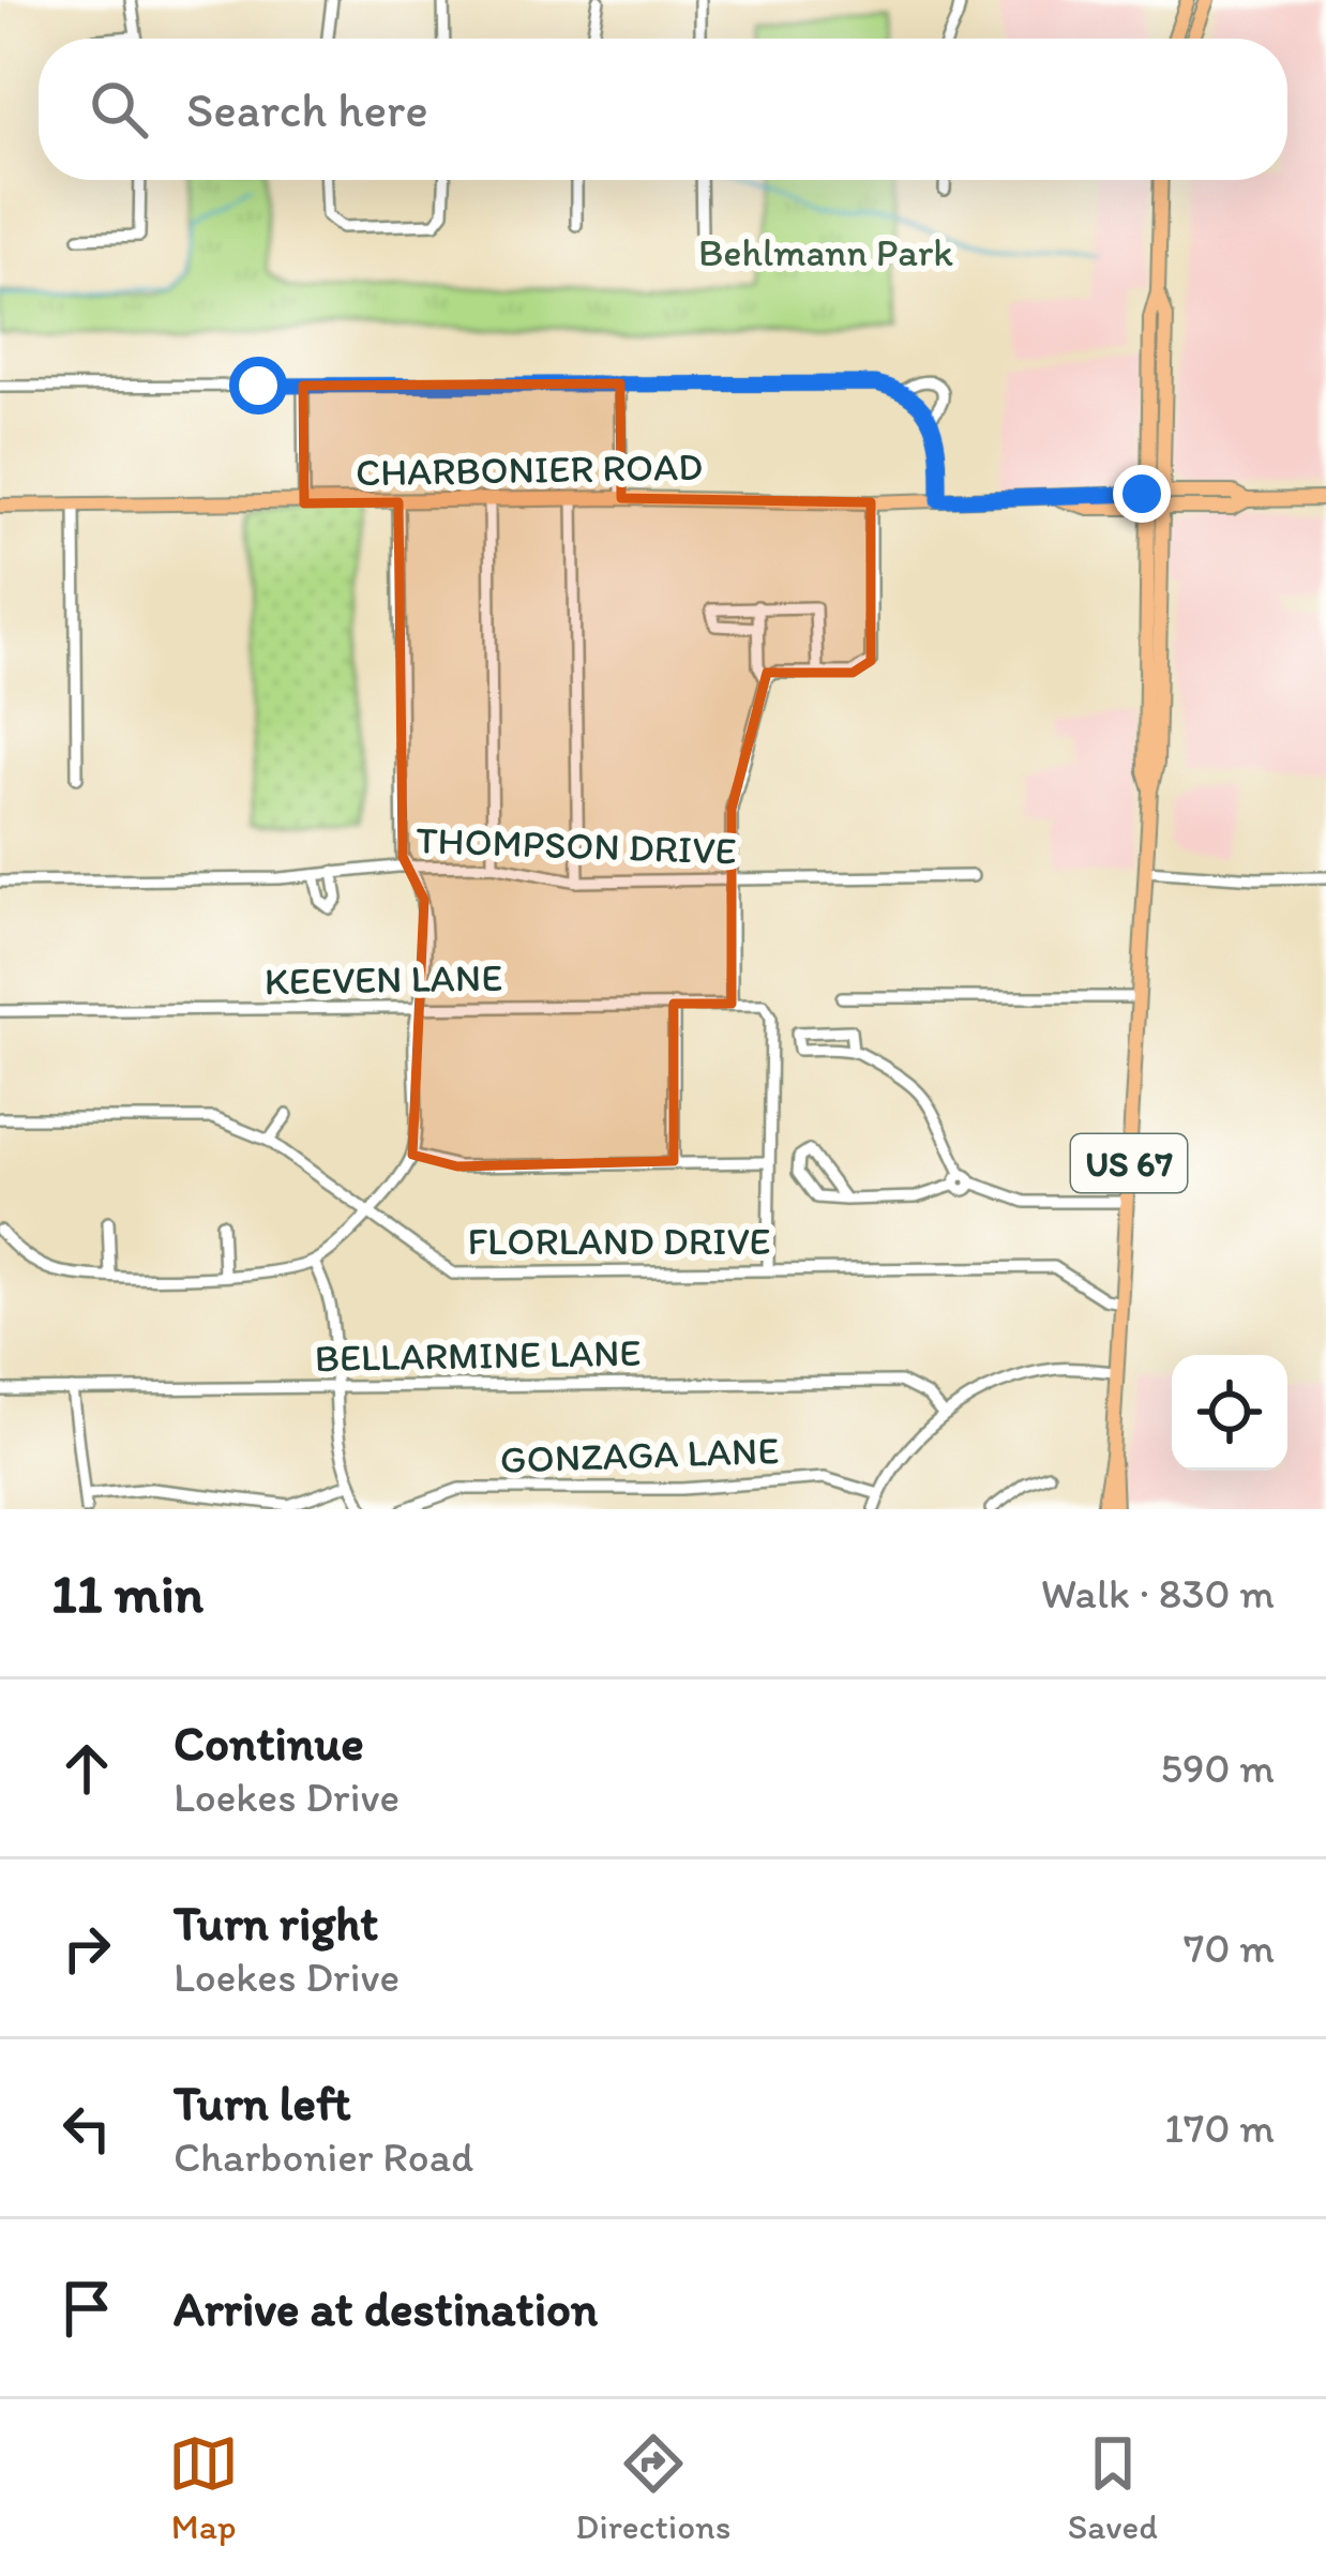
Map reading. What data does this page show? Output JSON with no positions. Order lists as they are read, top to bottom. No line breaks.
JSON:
{"streets":{"main road":["CHARBONIER ROAD","US 67"],"street":["THOMPSON DRIVE","KEEVEN LANE","FLORLAND DRIVE","BELLARMINE LANE","GONZAGA LANE"]},"crossings":[["CHARBONIER ROAD","US 67"],["US 67","FLORLAND DRIVE"]],"parks":["Behlmann Park"],"page":{"search":"Search here","heading":["11 min","Walk · 830 m"],"list":[["Continue","Loekes Drive","590 m"],["Turn right","Loekes Drive","70 m"],["Turn left","Charbonier Road","170 m"],"Arrive at destination"],"nav":["Map","Directions","Saved"]}}
